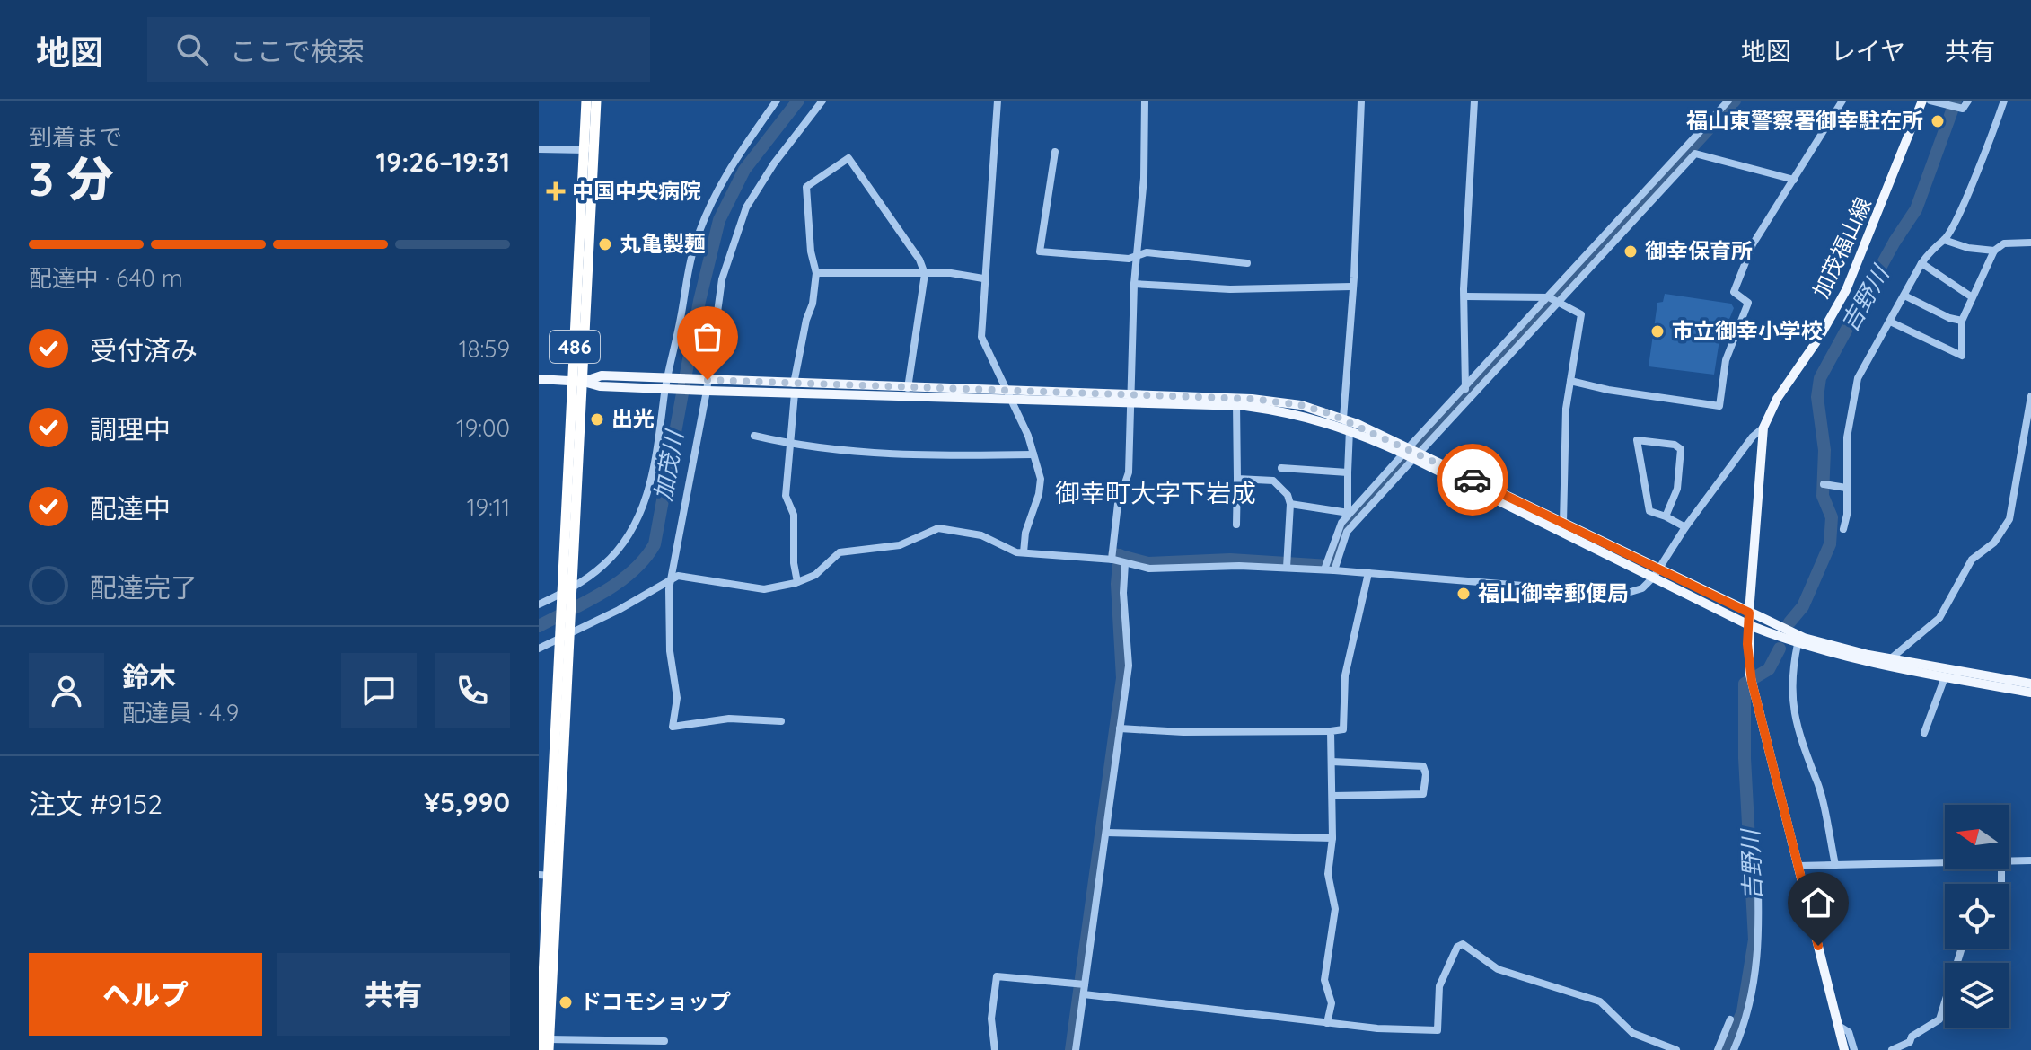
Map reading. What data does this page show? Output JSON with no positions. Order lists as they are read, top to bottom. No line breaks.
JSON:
{"streets":{"highway":["486"],"main road":["加茂福山線"]},"districts":["御幸町大字下岩成"],"water":["吉野川","加茂川"],"places":{"other":["福山東警察署御幸駐在所","丸亀製麺","御幸保育所","市立御幸小学校","出光","福山御幸郵便局","ドコモショップ"],"health":["中国中央病院"]},"north":"left","page":{"header":"地図","search":"ここで検索","nav":["地図","レイヤ","共有"],"heading":["3 分","到着まで","19:26–19:31"],"panel":["鈴木","配達員 · 4.9","注文 #9152","¥5,990"],"bar":"配達中 · 640 m","list":[["受付済み","18:59"],["調理中","19:00"],["配達中","19:11"],"配達完了"],"buttons":["ヘルプ","共有"]}}
